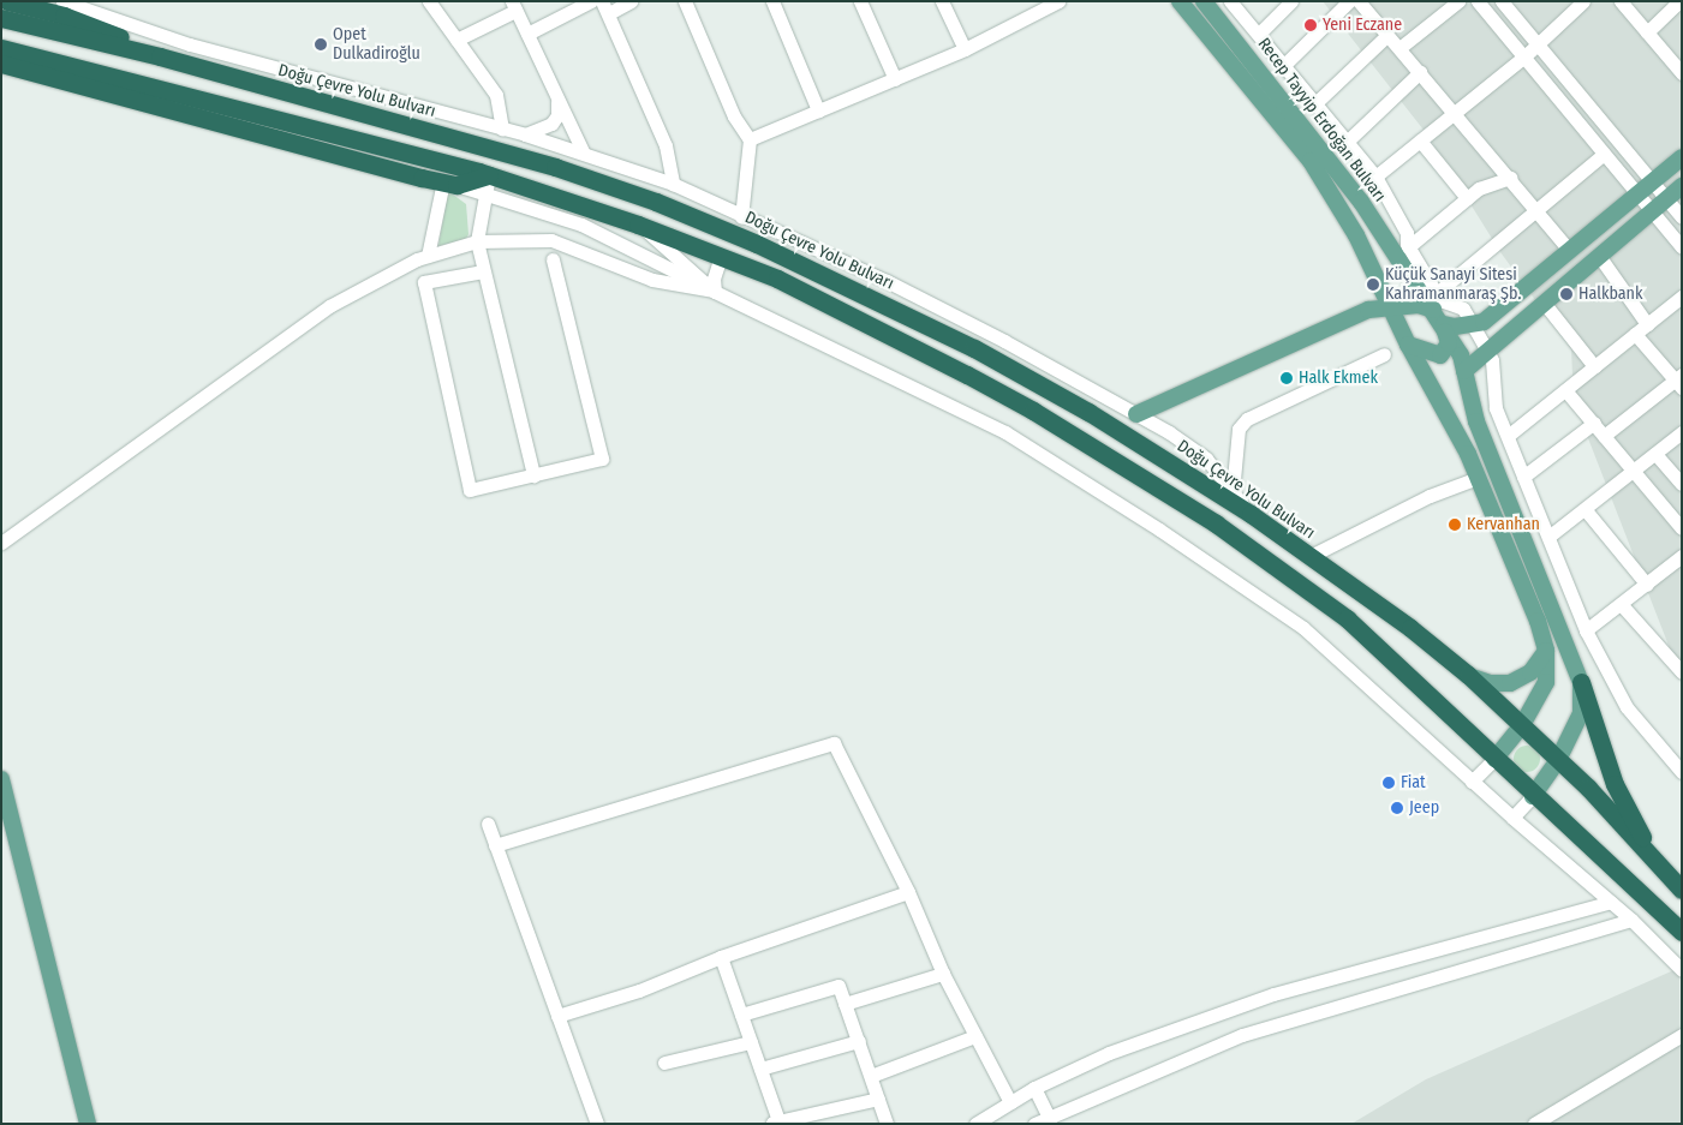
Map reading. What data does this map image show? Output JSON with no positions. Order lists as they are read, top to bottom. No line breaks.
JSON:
{"streets":{"highway":["Doğu Çevre Yolu Bulvarı"],"main road":["Recep Tayyip Erdoğan Bulvarı"]},"crossings":[["Doğu Çevre Yolu Bulvarı","Recep Tayyip Erdoğan Bulvarı"]],"places":["Yeni Eczane","Opet Dulkadiroğlu","Küçük Sanayi Sitesi Kahramanmaraş Şb.","Halkbank","Halk Ekmek","Kervanhan","Fiat","Jeep"]}
